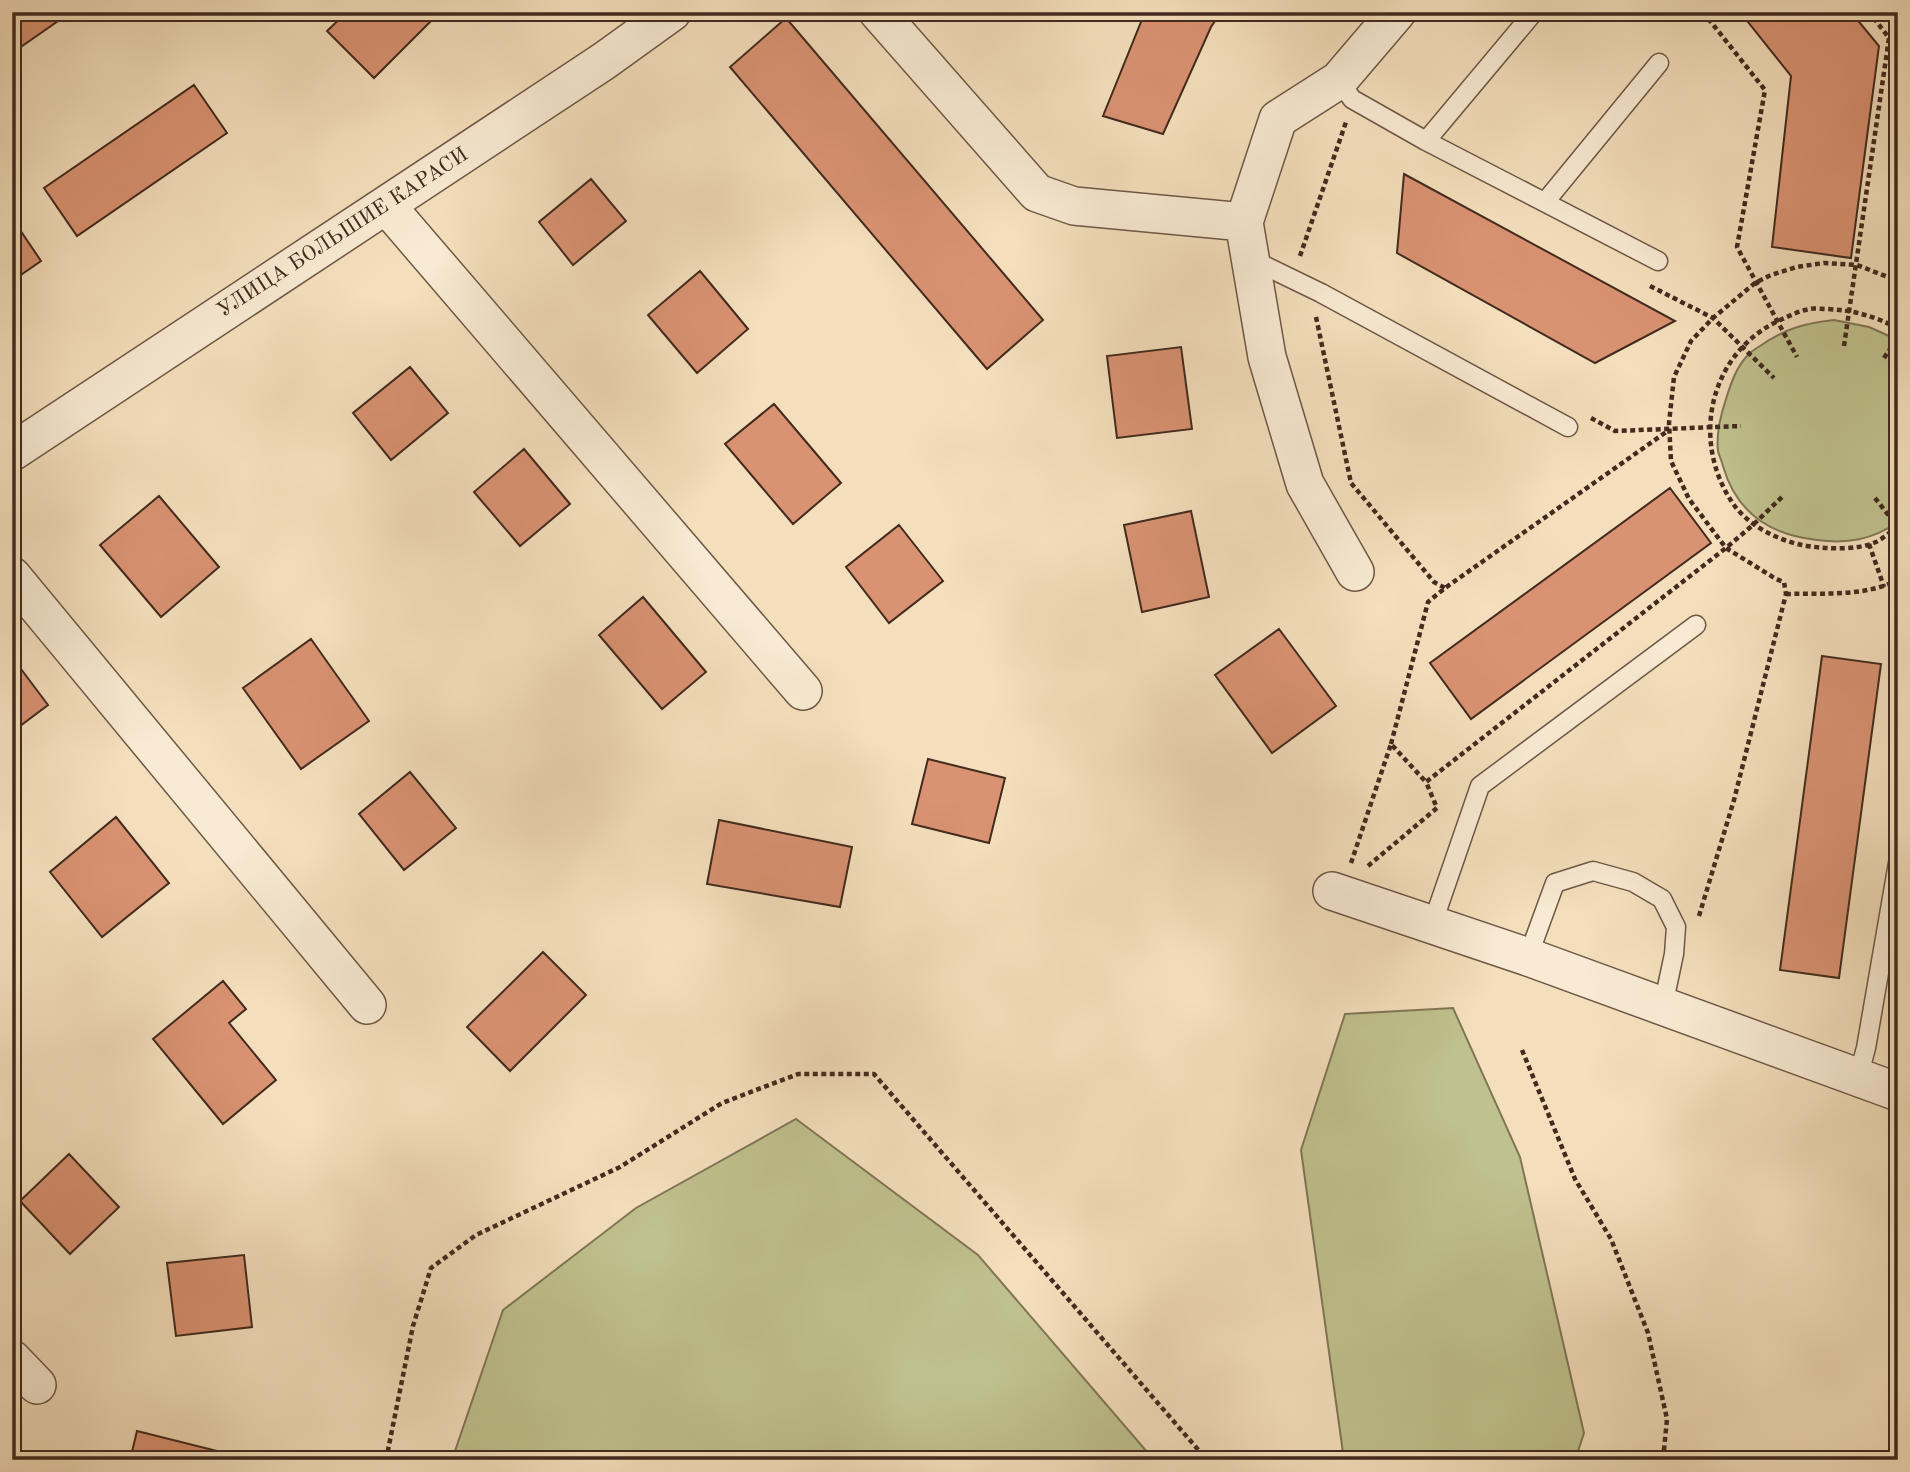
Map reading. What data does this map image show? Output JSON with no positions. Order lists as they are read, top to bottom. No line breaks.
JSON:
{"streets":{"street":["УЛИЦА БОЛЬШИЕ КАРАСИ"]}}
